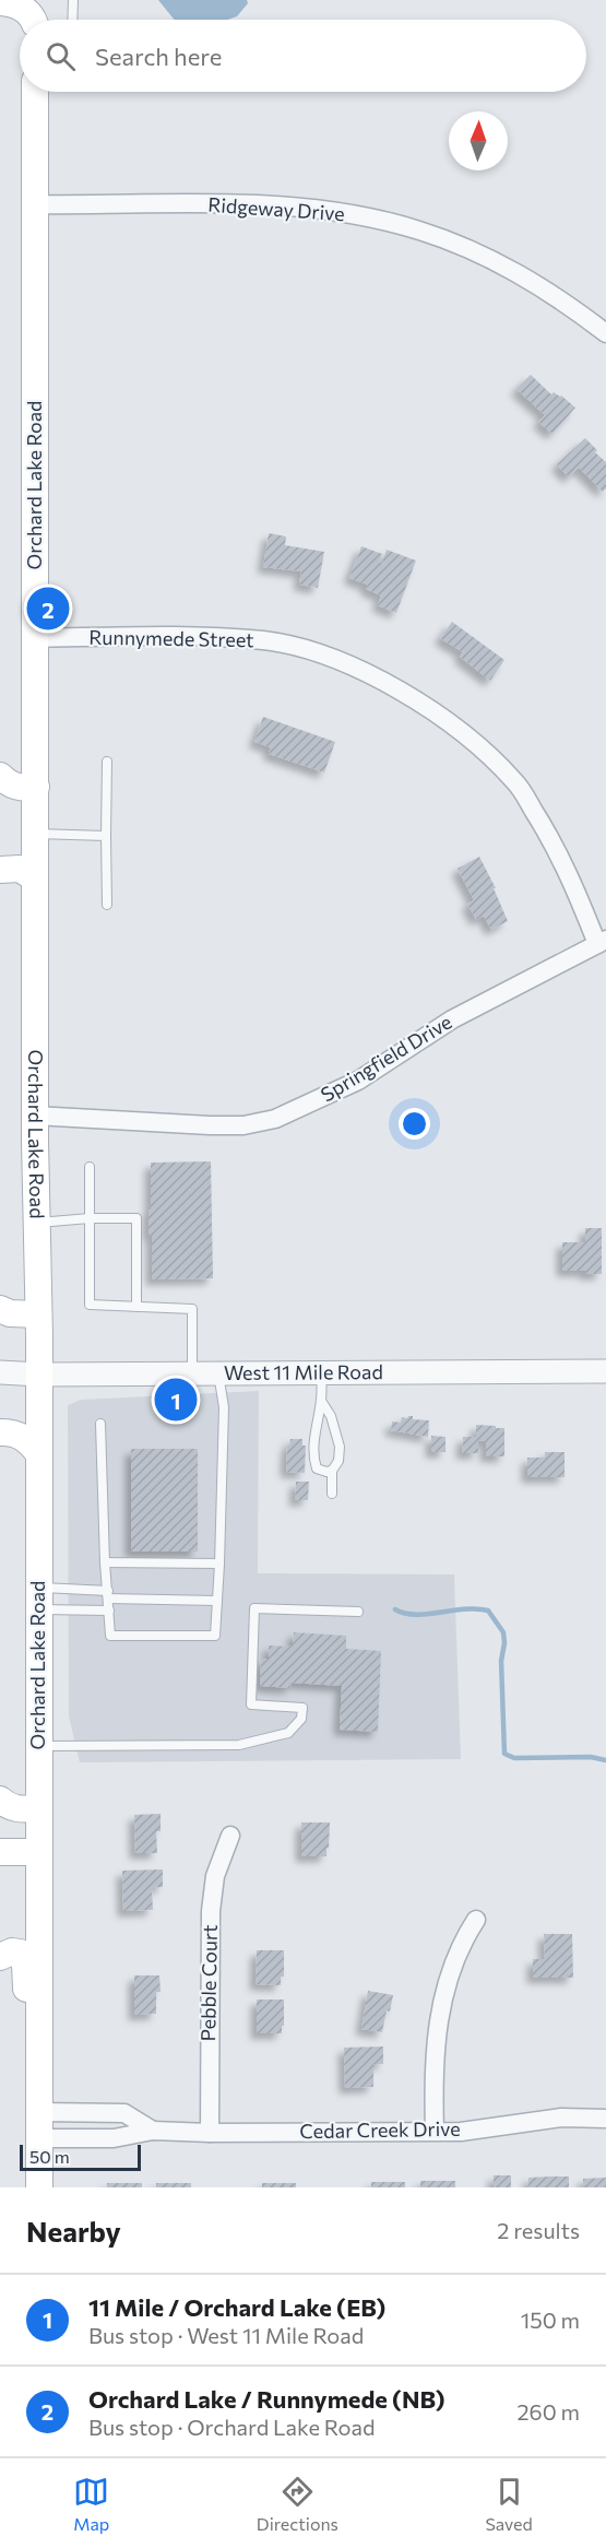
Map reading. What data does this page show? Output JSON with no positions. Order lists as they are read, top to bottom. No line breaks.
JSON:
{"streets":{"main road":["Orchard Lake Road"],"street":["Ridgeway Drive","Runnymede Street","Springfield Drive","West 11 Mile Road","Pebble Court","Cedar Creek Drive"]},"crossings":[["Ridgeway Drive","Orchard Lake Road"],["Orchard Lake Road","Runnymede Street"],["Orchard Lake Road","Springfield Drive"],["Orchard Lake Road","West 11 Mile Road"],["Orchard Lake Road","Cedar Creek Drive"],["Runnymede Street","Springfield Drive"],["Pebble Court","Cedar Creek Drive"]],"scale_bar":"50 m","north":"top","page":{"search":"Search here","pins":["2","1"],"scale":"50 m","heading":["Nearby","2 results"],"list":[{"mark":"1","name":"11 Mile / Orchard Lake (EB)","note":"Bus stop · West 11 Mile Road","value":"150 m"},{"mark":"2","name":"Orchard Lake / Runnymede (NB)","note":"Bus stop · Orchard Lake Road","value":"260 m"}],"nav":["Map","Directions","Saved"]}}
